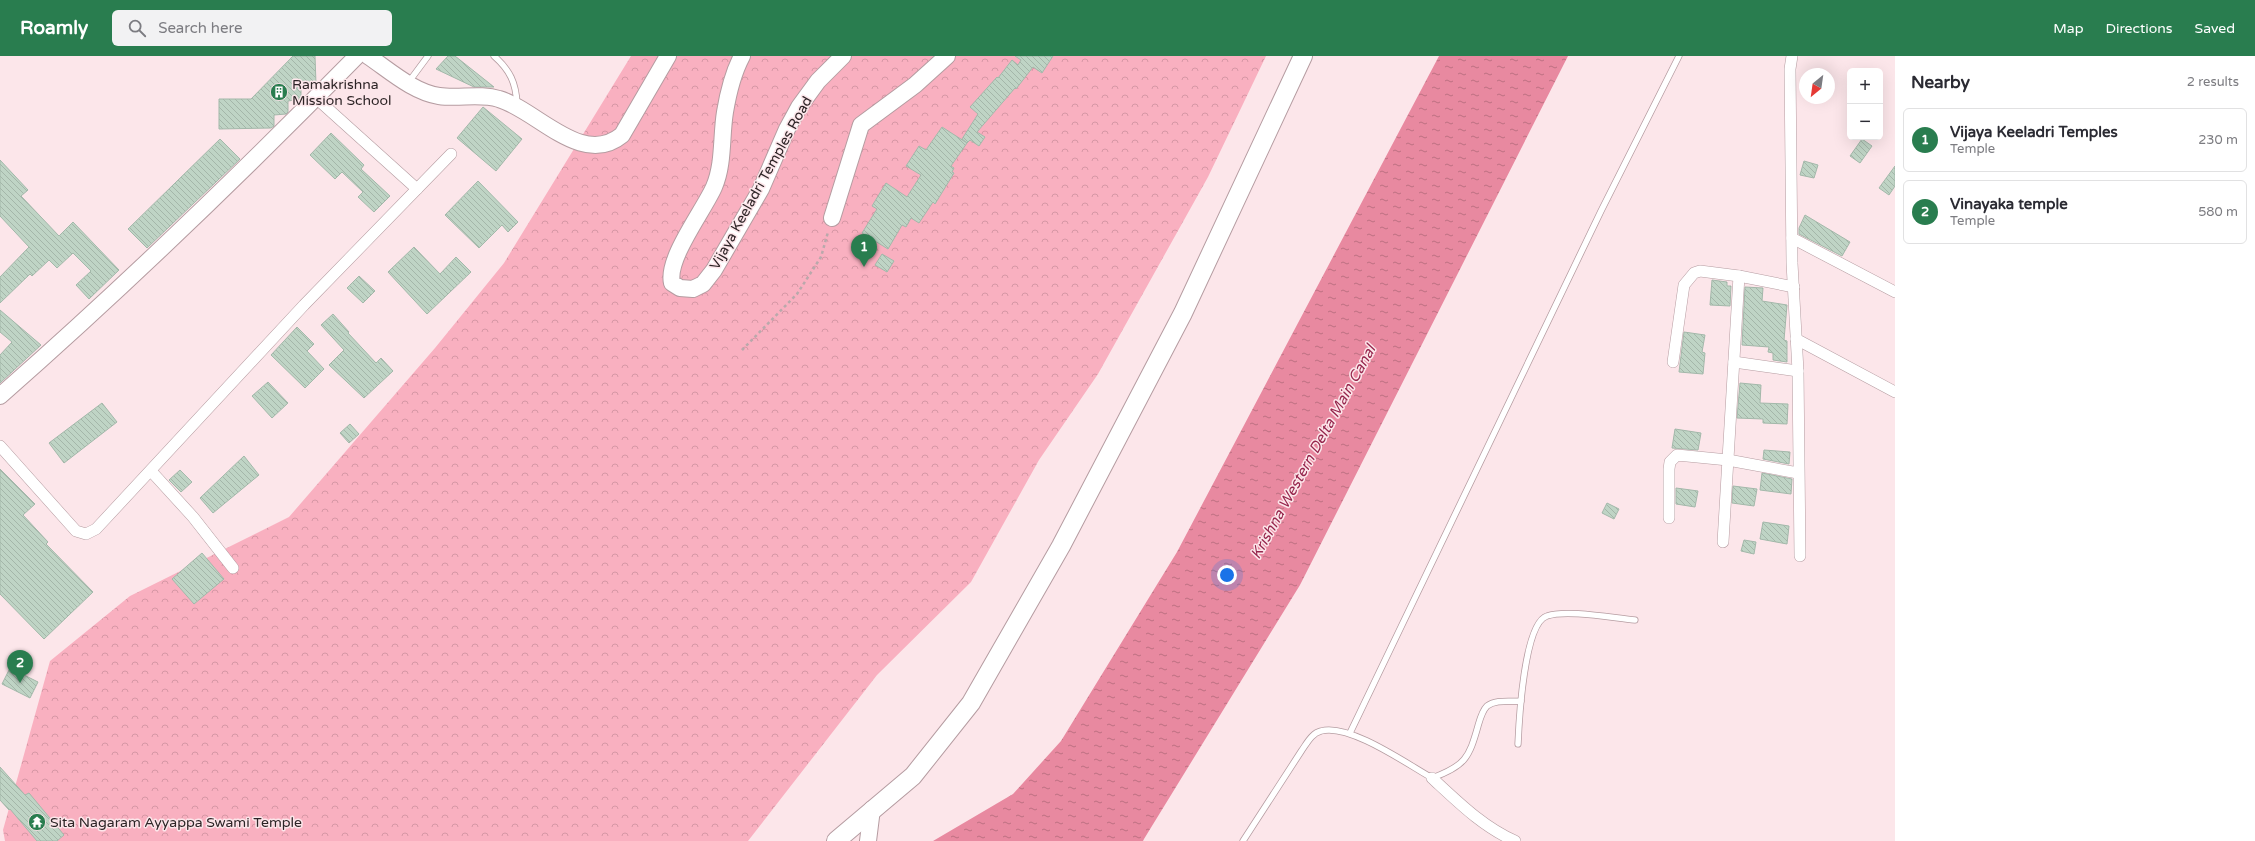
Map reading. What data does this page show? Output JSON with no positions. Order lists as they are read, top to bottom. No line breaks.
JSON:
{"streets":{"street":["Vijaya Keeladri Temples Road"]},"water":["Krishna Western Delta Main Canal"],"places":{"building":["Ramakrishna Mission School"],"temple":["Sita Nagaram Ayyappa Swami Temple"]},"north":"bottom left","page":{"header":"Roamly","search":"Search here","nav":["Map","Directions","Saved"],"heading":["Nearby","2 results"],"map_buttons":["+","−"],"list":[{"mark":"1","name":"Vijaya Keeladri Temples","note":"Temple","value":"230 m"},{"mark":"2","name":"Vinayaka temple","note":"Temple","value":"580 m"}],"pins":["1","2"]}}
